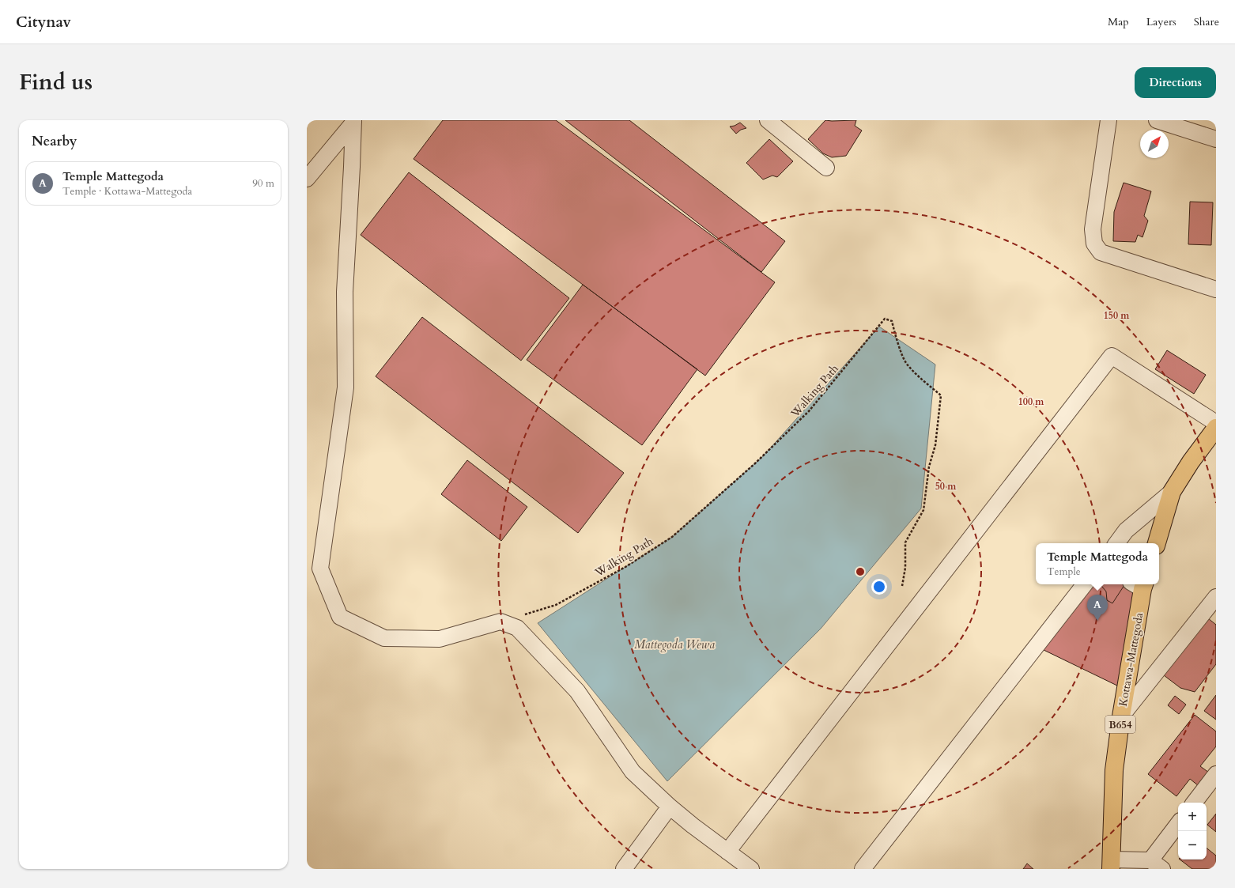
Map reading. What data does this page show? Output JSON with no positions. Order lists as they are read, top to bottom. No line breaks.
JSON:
{"streets":{"main road":["Kottawa-Mattegoda","B654"],"path":["Walking Path"]},"water":["Mattegoda Wewa"],"north":"top right","page":{"header":"Citynav","nav":["Map","Layers","Share"],"title":"Find us","buttons":"Directions","heading":"Nearby","list":[{"mark":"A","name":"Temple Mattegoda","note":"Temple · Kottawa-Mattegoda","value":"90 m"}],"popup":["Temple Mattegoda","Temple"],"pins":"A","map_buttons":["+","−"]},"rings":["150 m","100 m","50 m"]}
